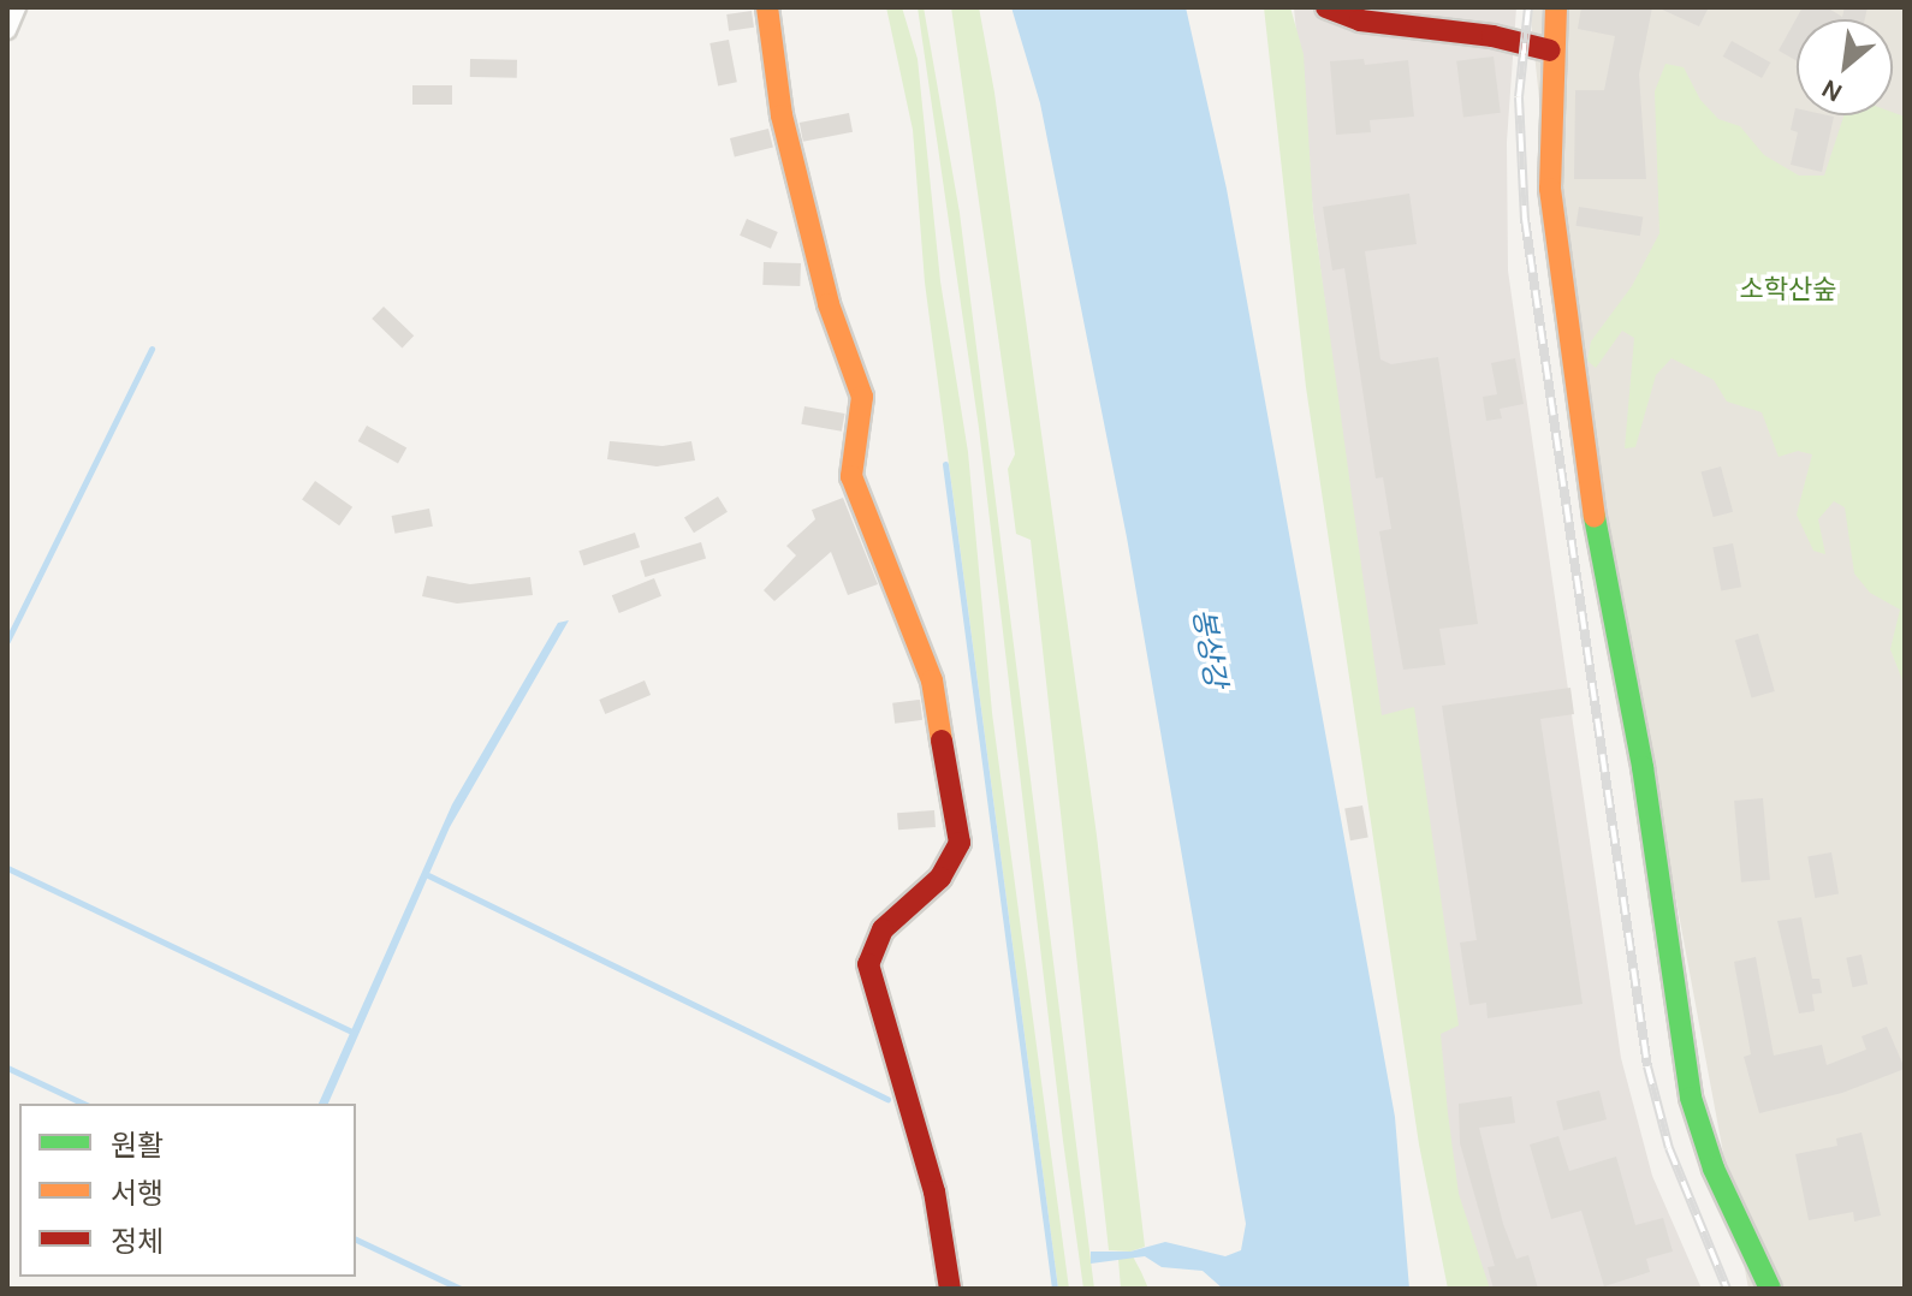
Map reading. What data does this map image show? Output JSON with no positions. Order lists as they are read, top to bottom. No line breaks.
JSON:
{"water":["봉상강"],"parks":["소학산숲"],"legend":["원활","서행","정체"],"north":"bottom left"}
